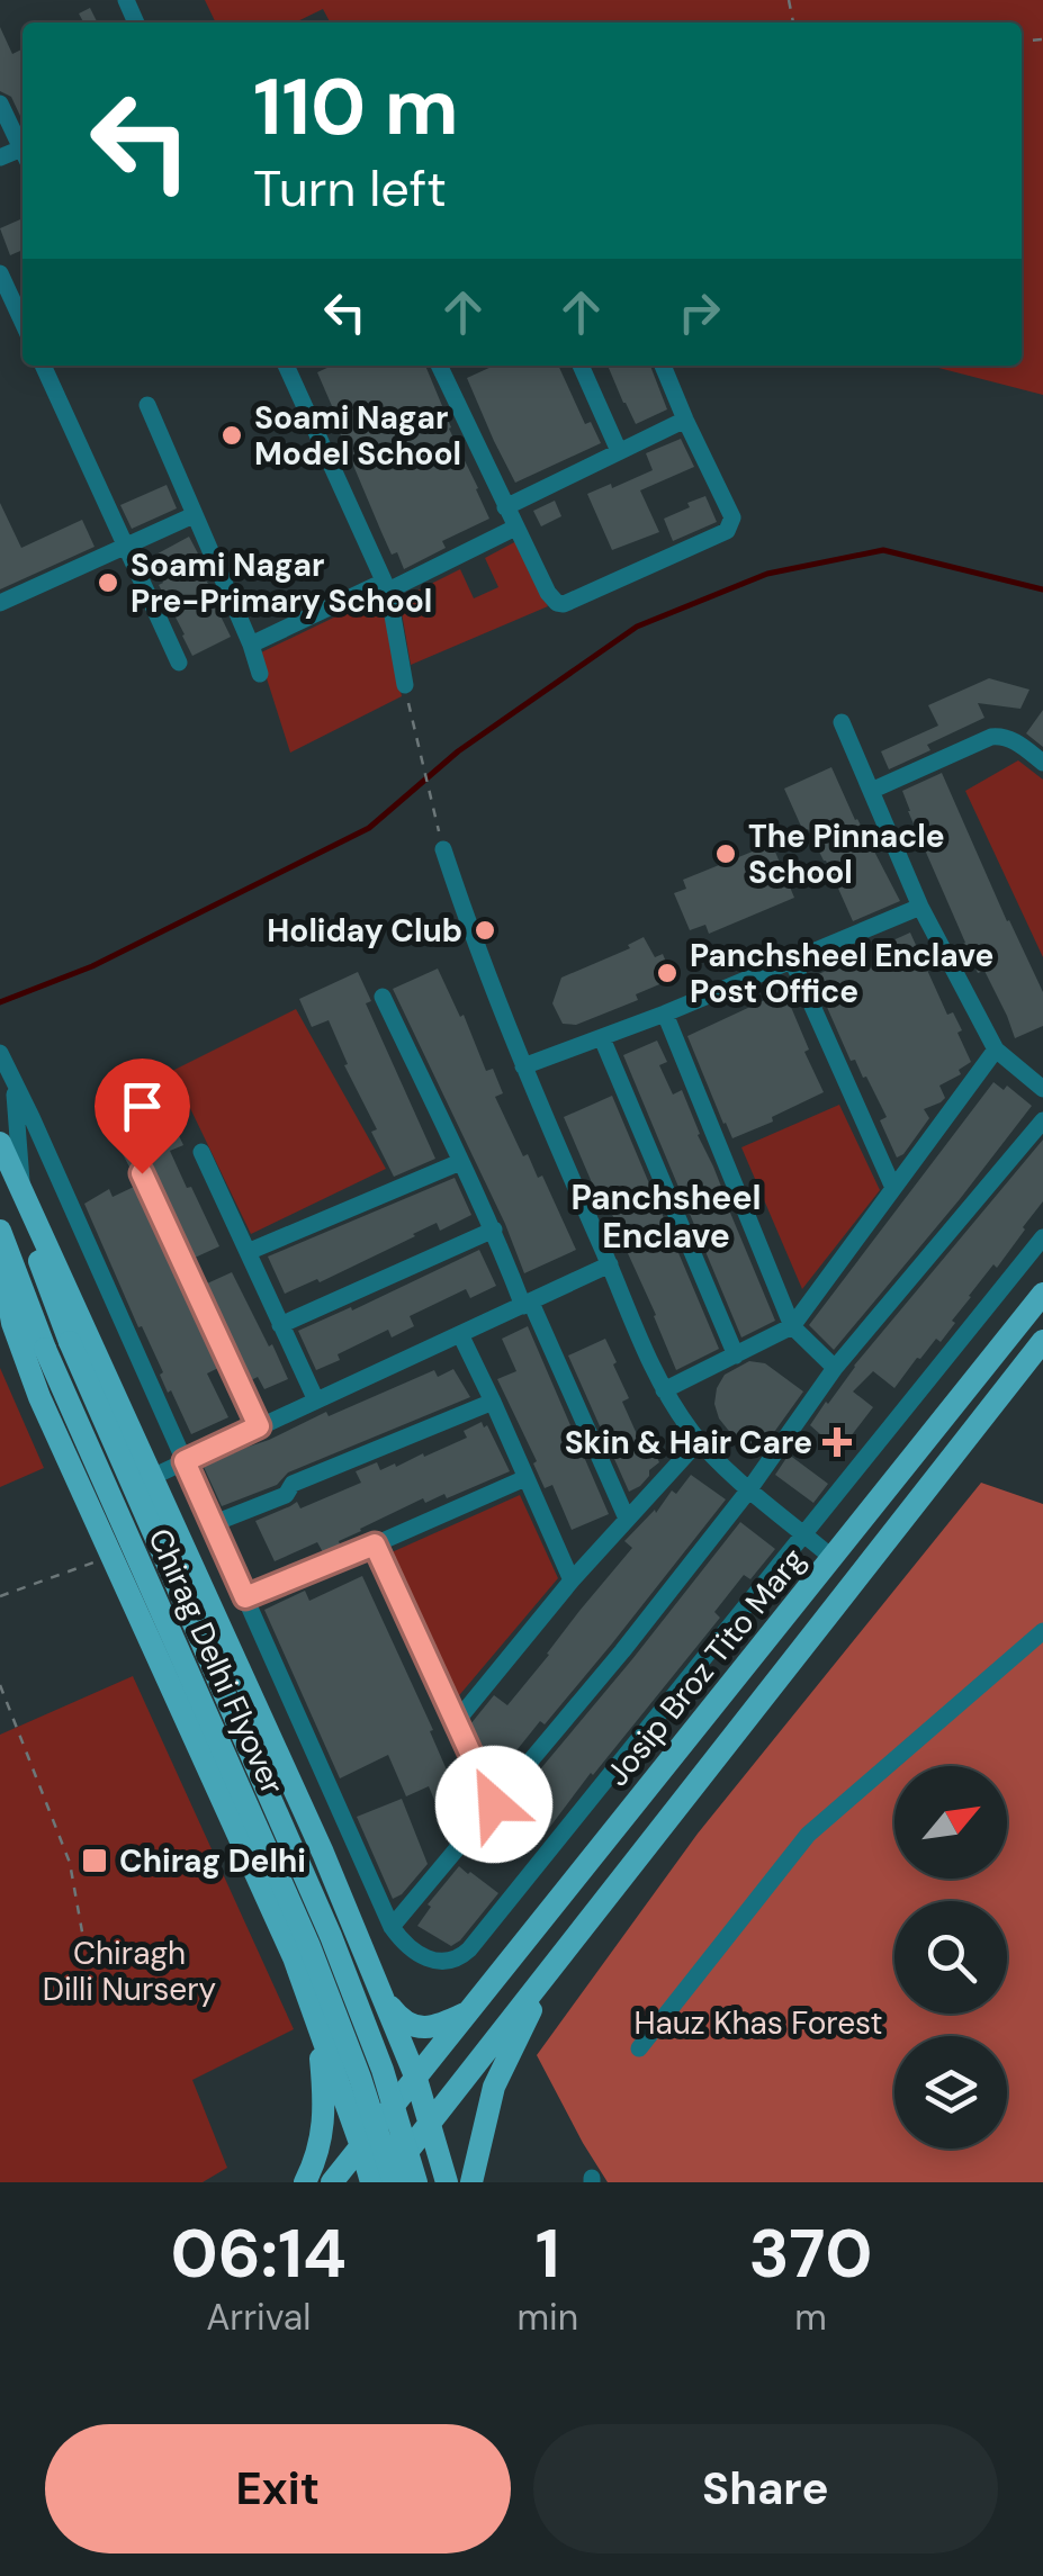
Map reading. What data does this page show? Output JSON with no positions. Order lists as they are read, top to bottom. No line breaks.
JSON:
{"streets":{"main road":["Chirag Delhi Flyover","Josip Broz Tito Marg"]},"districts":["Panchsheel Enclave"],"parks":["Chiragh Dilli Nursery","Hauz Khas Forest"],"places":{"other":["Soami Nagar Model School","Soami Nagar Pre-Primary School","The Pinnacle School","Holiday Club","Panchsheel Enclave Post Office"],"health":["Skin & Hair Care"],"transit":["Chirag Delhi"]},"north":"top right","page":{"turn":["110 m","Turn left"],"eta":["06:14","Arrival","1","min","370","m"],"buttons":["Exit","Share"]}}
